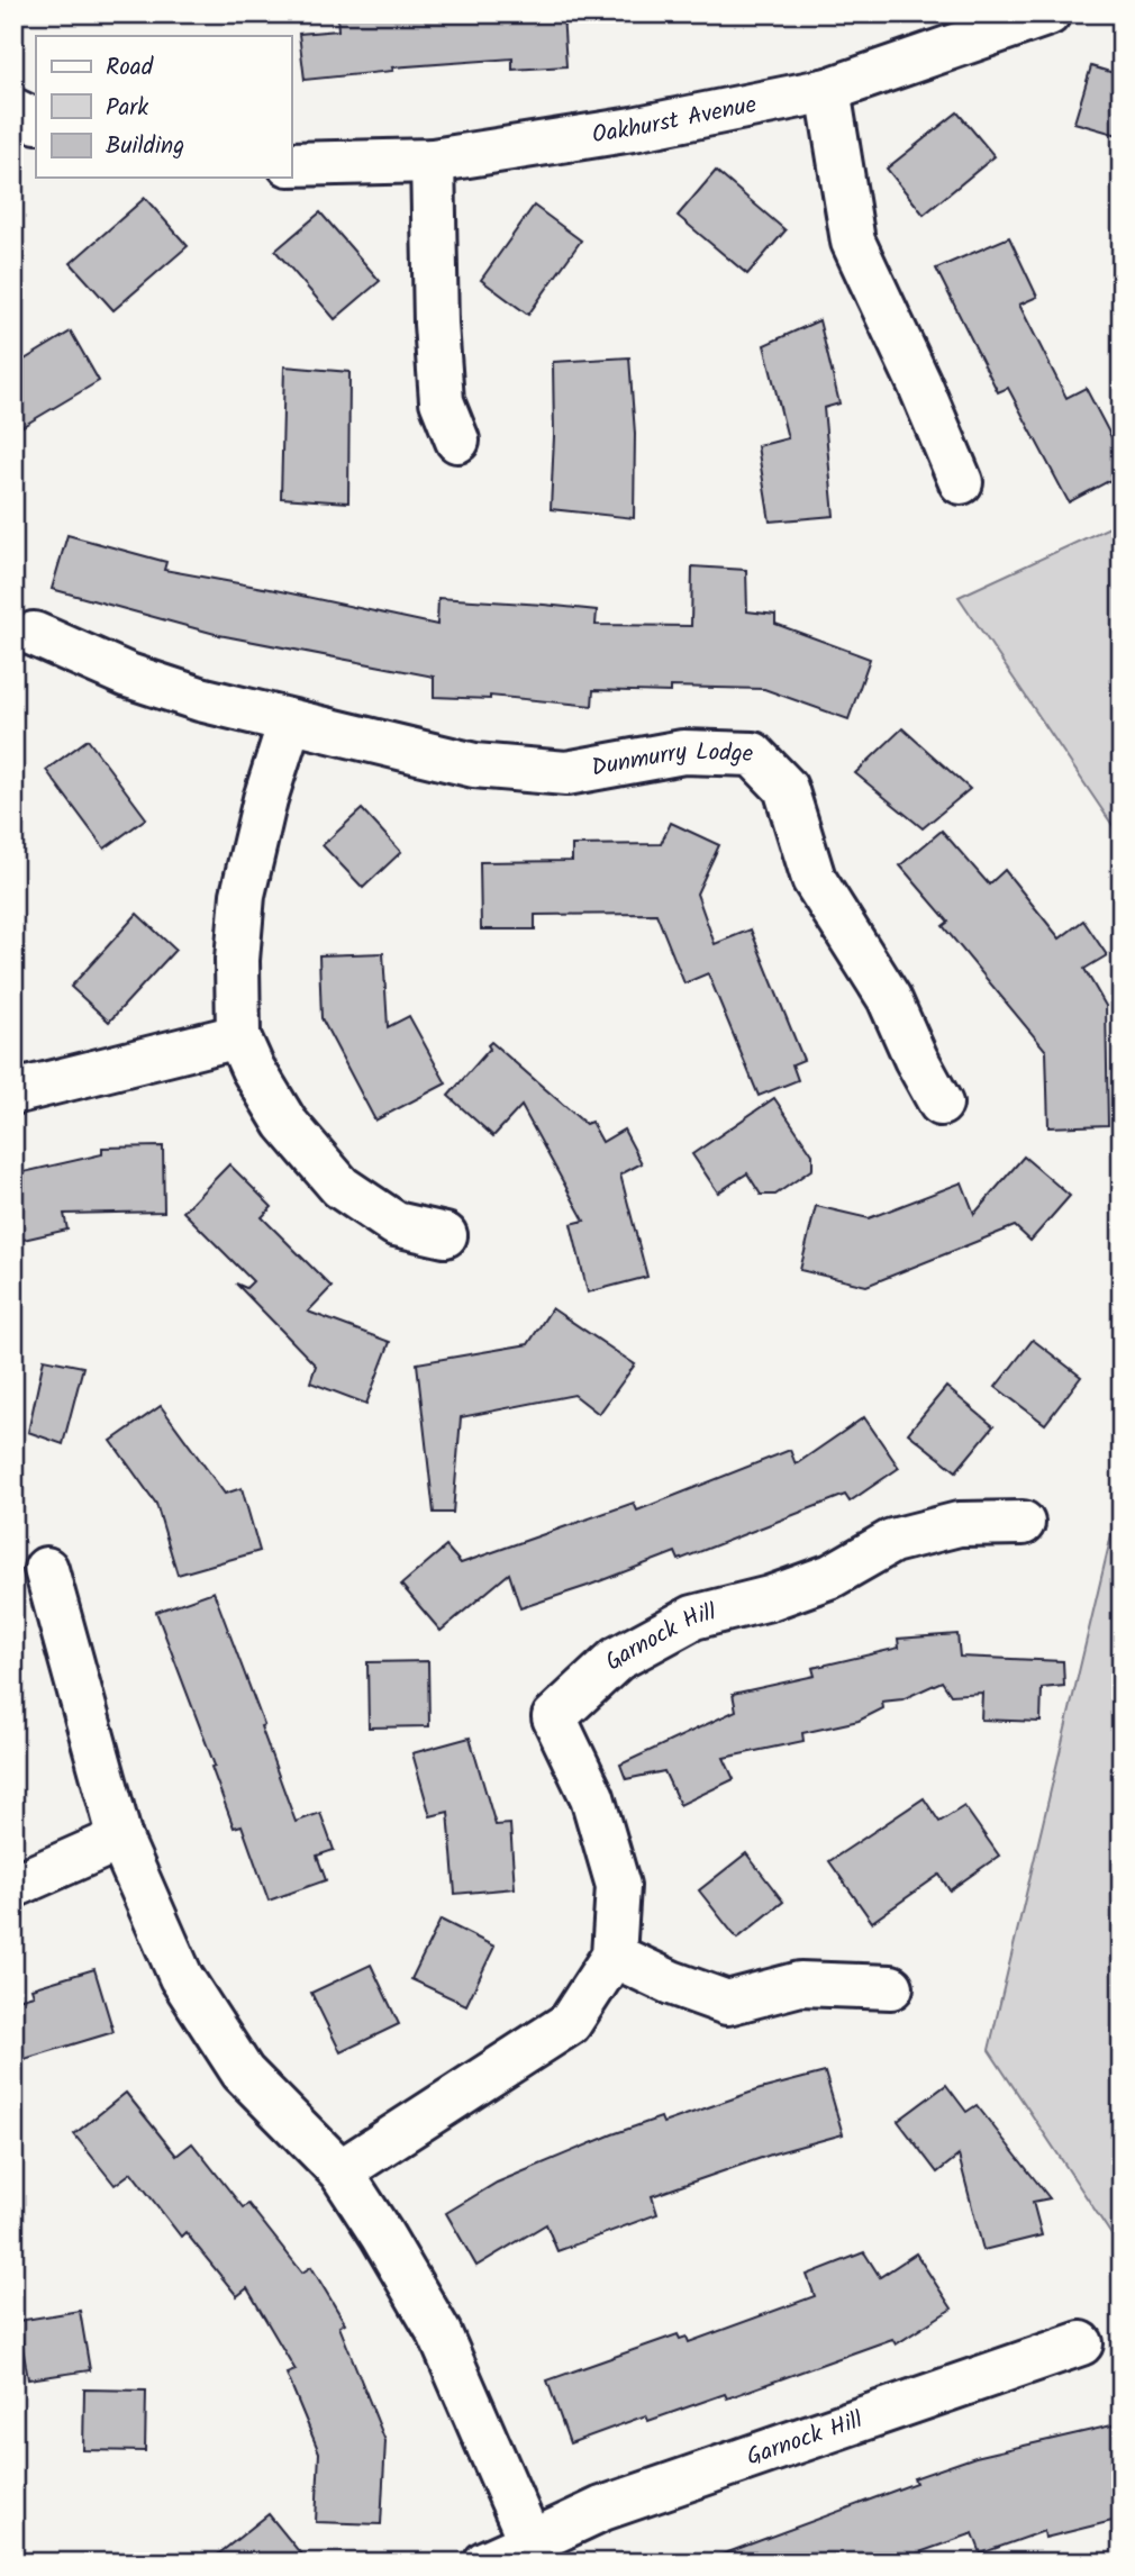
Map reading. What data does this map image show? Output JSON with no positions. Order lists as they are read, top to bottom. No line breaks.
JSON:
{"streets":{"street":["Oakhurst Avenue","Dunmurry Lodge","Garnock Hill"]},"legend":["Road","Park","Building"]}
